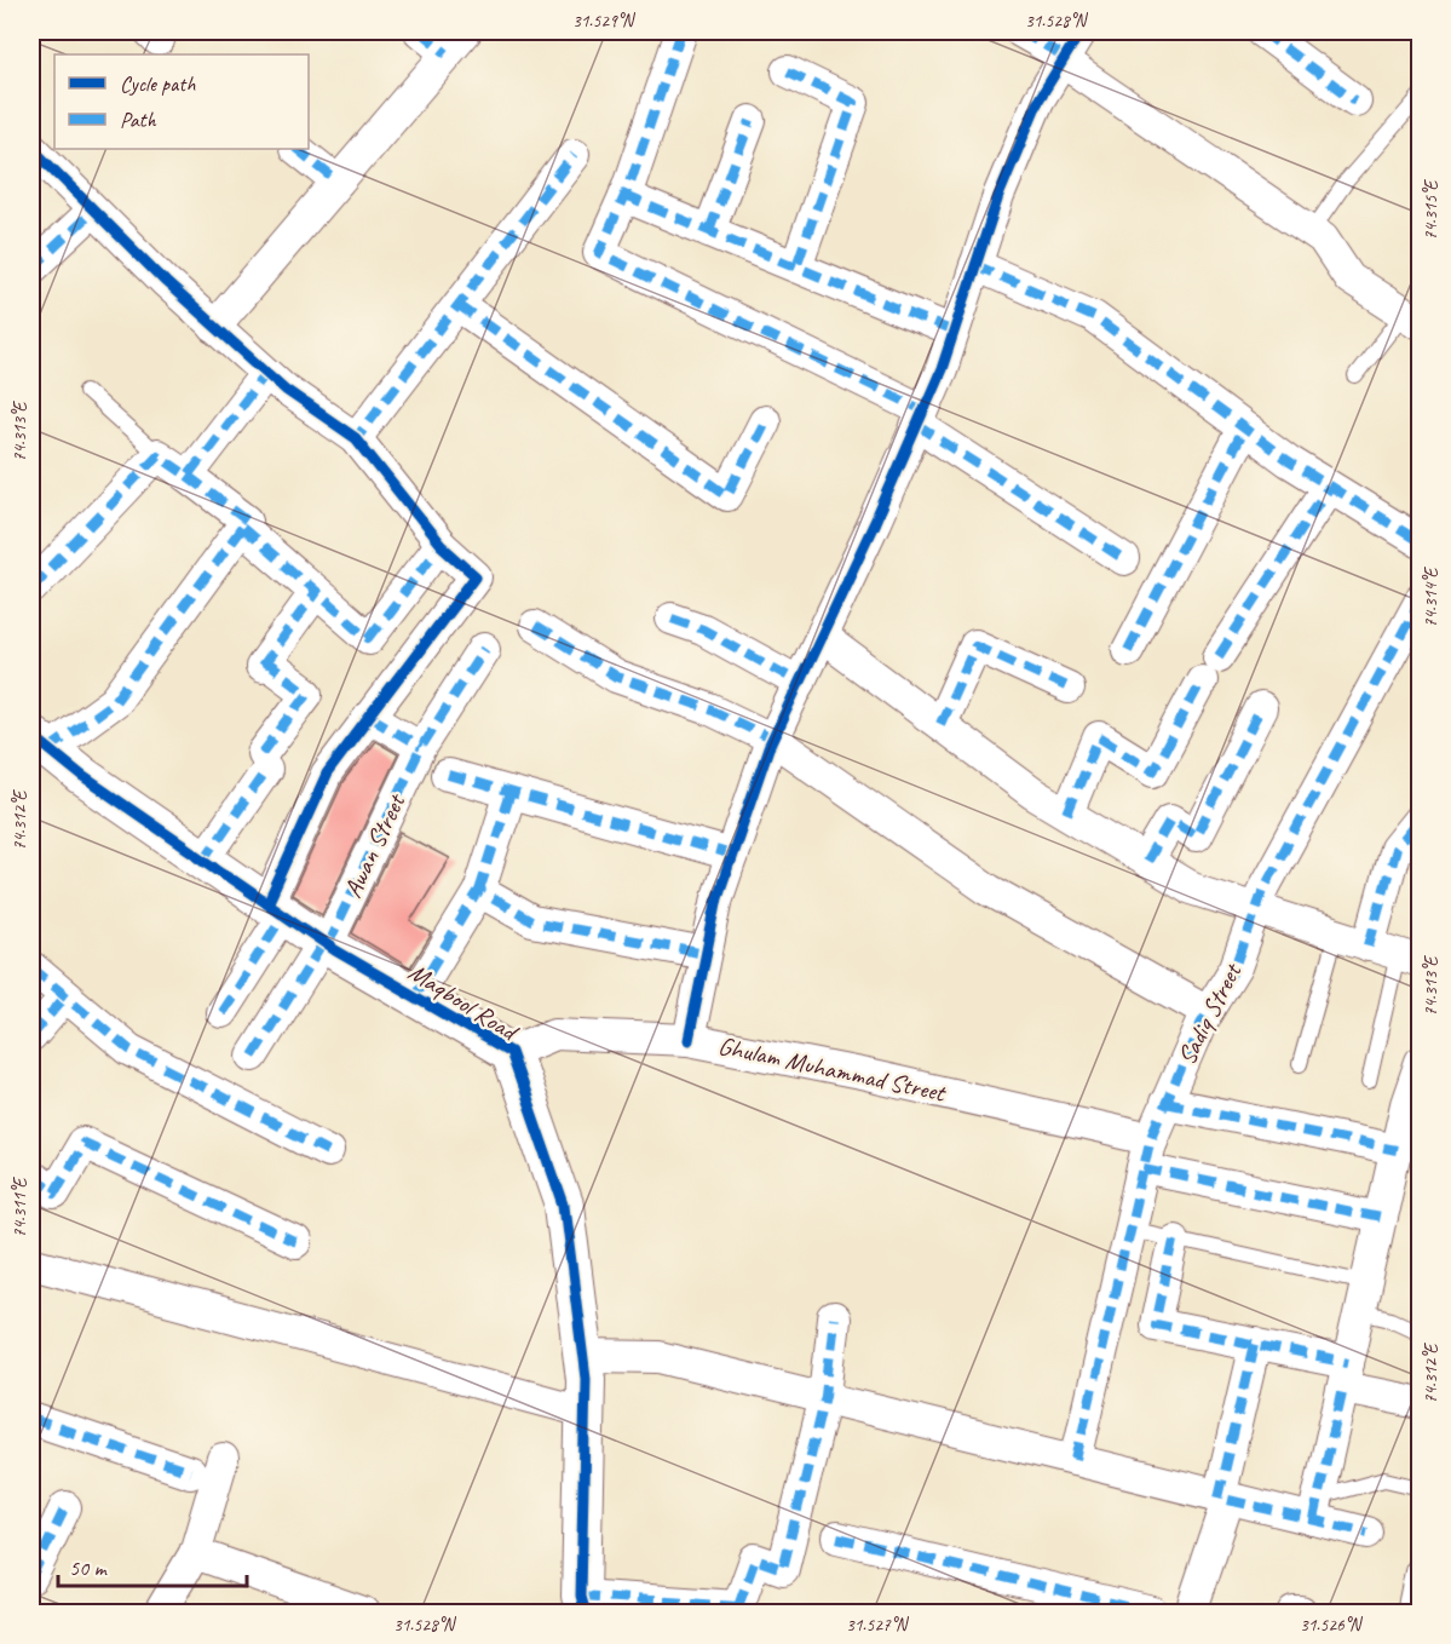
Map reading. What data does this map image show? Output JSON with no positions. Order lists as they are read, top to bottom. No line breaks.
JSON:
{"streets":{"street":["Awan Street","Maqbool Road","Sadiq Street","Ghulam Muhammad Street"]},"crossings":[["Awan Street","Maqbool Road"],["Maqbool Road","Ghulam Muhammad Street"],["Sadiq Street","Ghulam Muhammad Street"]],"legend":["Cycle path","Path"],"scale_bar":"50 m","coordinates":["31.529°N","31.528°N","74.315°E","74.313°E","74.314°E","74.312°E","74.311°E","31.527°N","31.526°N"]}
